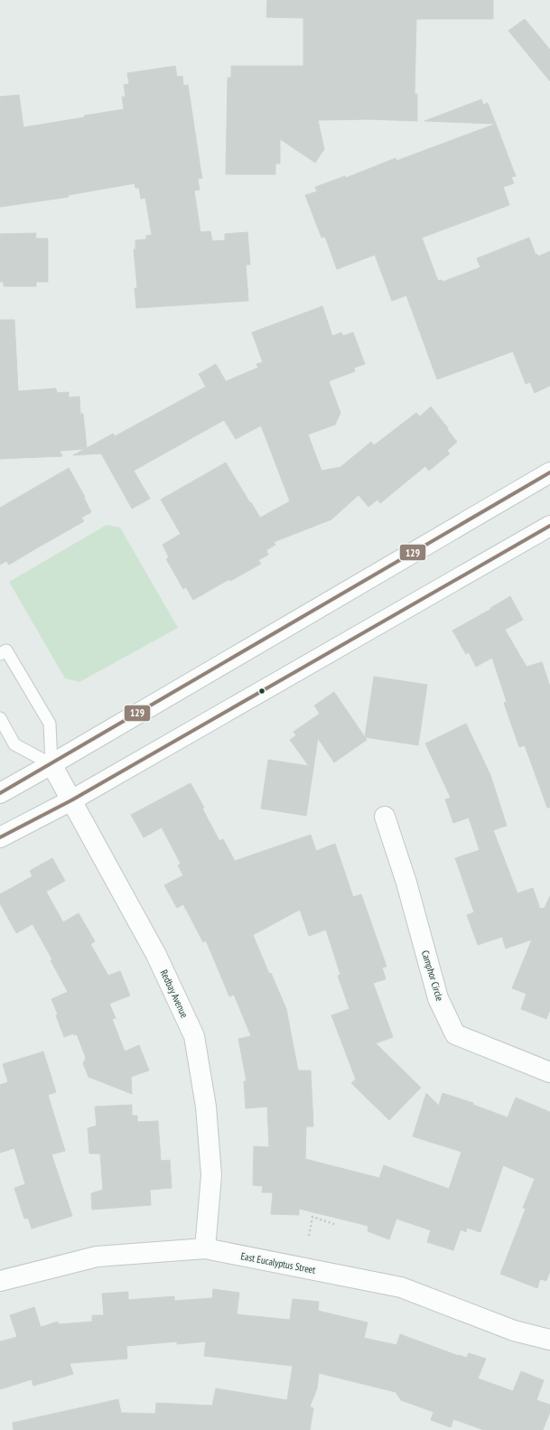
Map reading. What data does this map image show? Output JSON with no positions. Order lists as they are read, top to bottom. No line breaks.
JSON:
{"streets":{"street":["Camphor Circle","Redbay Avenue","East Eucalyptus Street"]},"crossings":[["Redbay Avenue","East Eucalyptus Street"]],"lines":["transit line 129"]}
